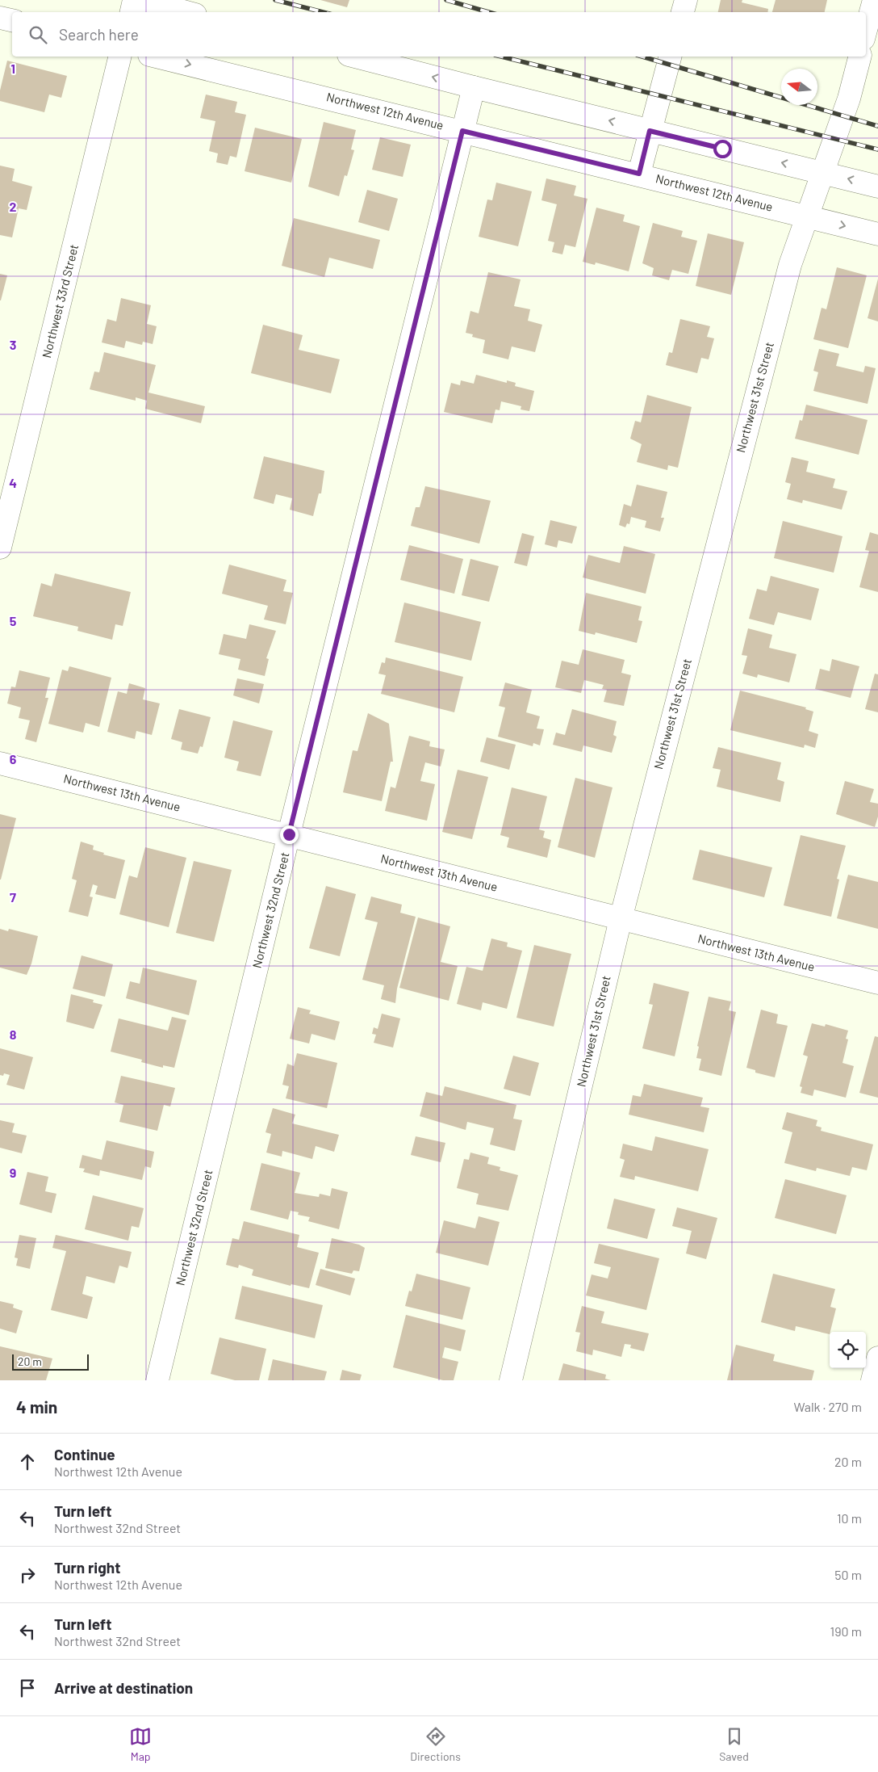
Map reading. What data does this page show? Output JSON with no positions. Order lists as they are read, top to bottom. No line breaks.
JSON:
{"streets":{"street":["Northwest 12th Avenue","Northwest 33rd Street","Northwest 31st Street","Northwest 13th Avenue","Northwest 32nd Street"]},"crossings":[["Northwest 12th Avenue","Northwest 31st Street"],["Northwest 12th Avenue","Northwest 32nd Street"],["Northwest 31st Street","Northwest 13th Avenue"],["Northwest 13th Avenue","Northwest 32nd Street"]],"scale_bar":"20 m","north":"left","page":{"search":"Search here","scale":"20 m","heading":["4 min","Walk · 270 m"],"list":[["Continue","Northwest 12th Avenue","20 m"],["Turn left","Northwest 32nd Street","10 m"],["Turn right","Northwest 12th Avenue","50 m"],["Turn left","Northwest 32nd Street","190 m"],"Arrive at destination"],"nav":["Map","Directions","Saved"]},"grid":{"rows":["1","2","3","4","5","6","7","8","9"]}}
